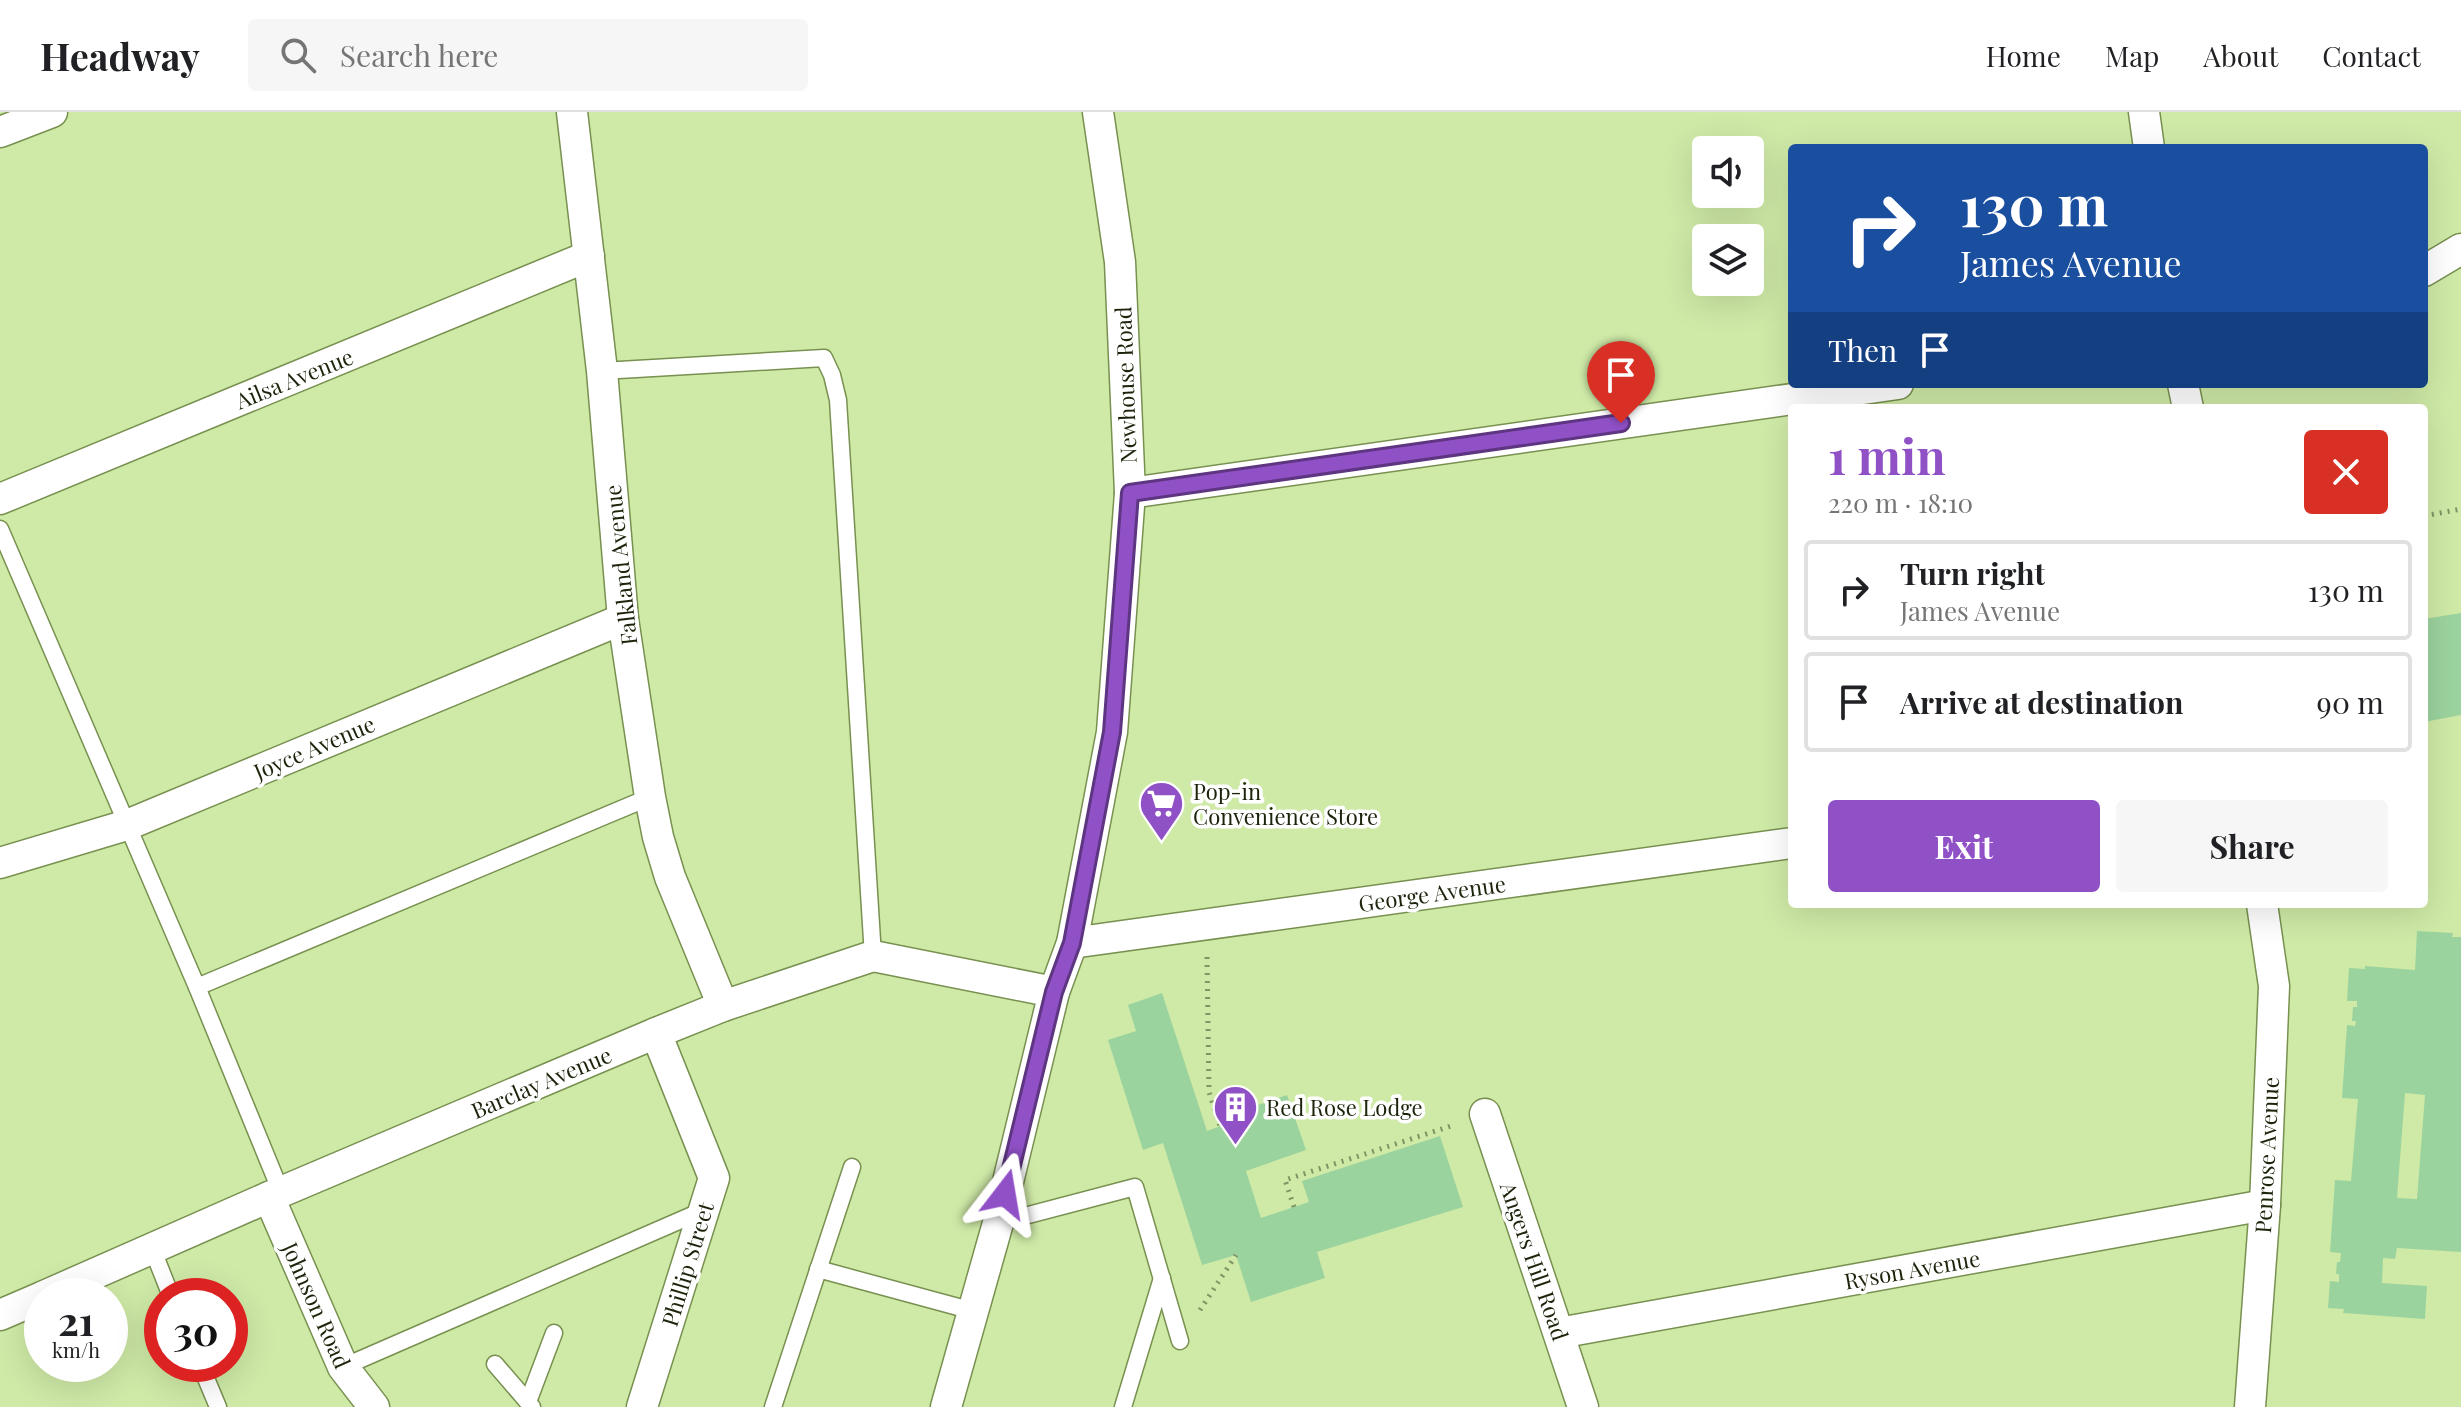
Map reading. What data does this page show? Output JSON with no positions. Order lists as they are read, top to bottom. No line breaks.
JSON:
{"streets":{"street":["Ailsa Avenue","Newhouse Road","Falkland Avenue","Joyce Avenue","George Avenue","Barclay Avenue","Penrose Avenue","Angers Hill Road","Phillip Street","Ryson Avenue","Johnson Road"]},"crossings":[["Ailsa Avenue","Falkland Avenue"],["Newhouse Road","George Avenue"],["Newhouse Road","Barclay Avenue"],["Falkland Avenue","Joyce Avenue"],["Falkland Avenue","Barclay Avenue"],["Barclay Avenue","Phillip Street"],["Barclay Avenue","Johnson Road"],["Penrose Avenue","Ryson Avenue"],["Angers Hill Road","Ryson Avenue"]],"places":{"supermarket":["Pop-in Convenience Store"],"building":["Red Rose Lodge"]},"page":{"header":"Headway","search":"Search here","nav":["Home","Map","About","Contact"],"turn":["130 m","James Avenue"],"then":"Then","heading":["1 min","220 m · 18:10"],"list":[{"name":"Turn right","note":"James Avenue","value":"130 m"},{"name":"Arrive at destination","value":"90 m"}],"buttons":["Exit","Share"],"speed":"21 km/h","limit":"30"}}
